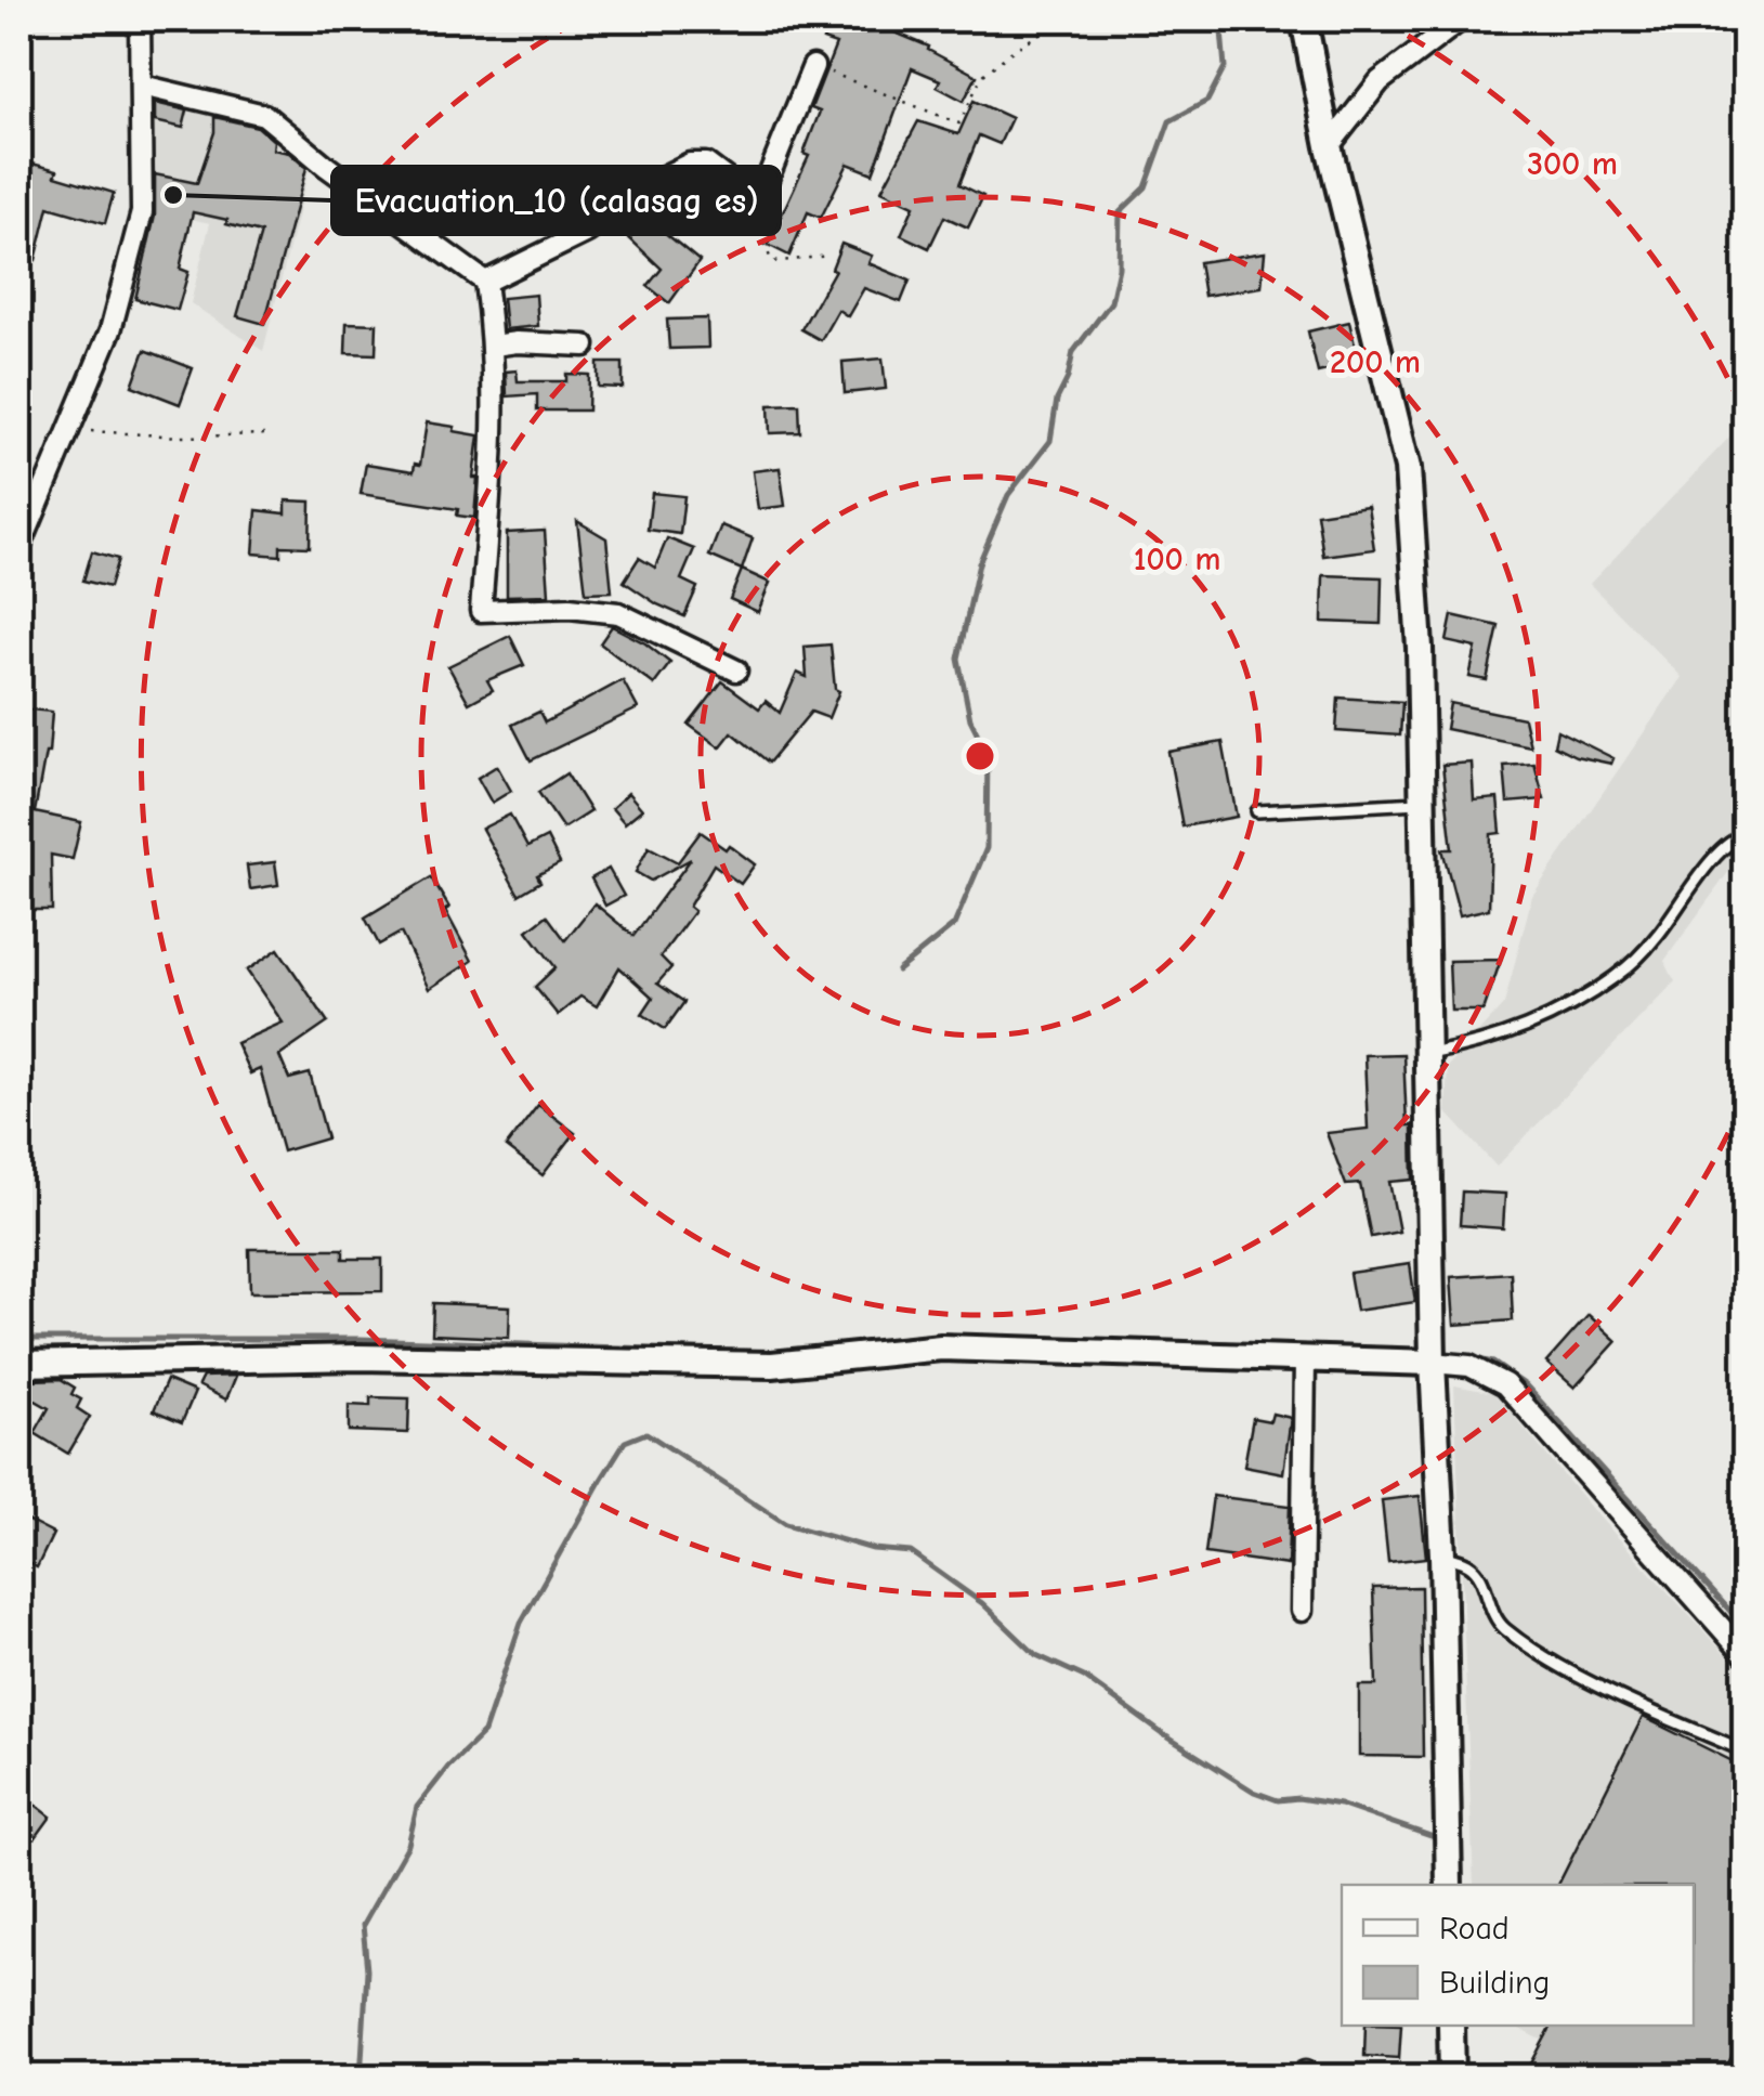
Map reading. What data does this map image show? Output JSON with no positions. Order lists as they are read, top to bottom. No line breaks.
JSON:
{"places":["Evacuation_10 (calasag es)"],"legend":["Road","Building"],"rings":["300 m","200 m","100 m"]}
